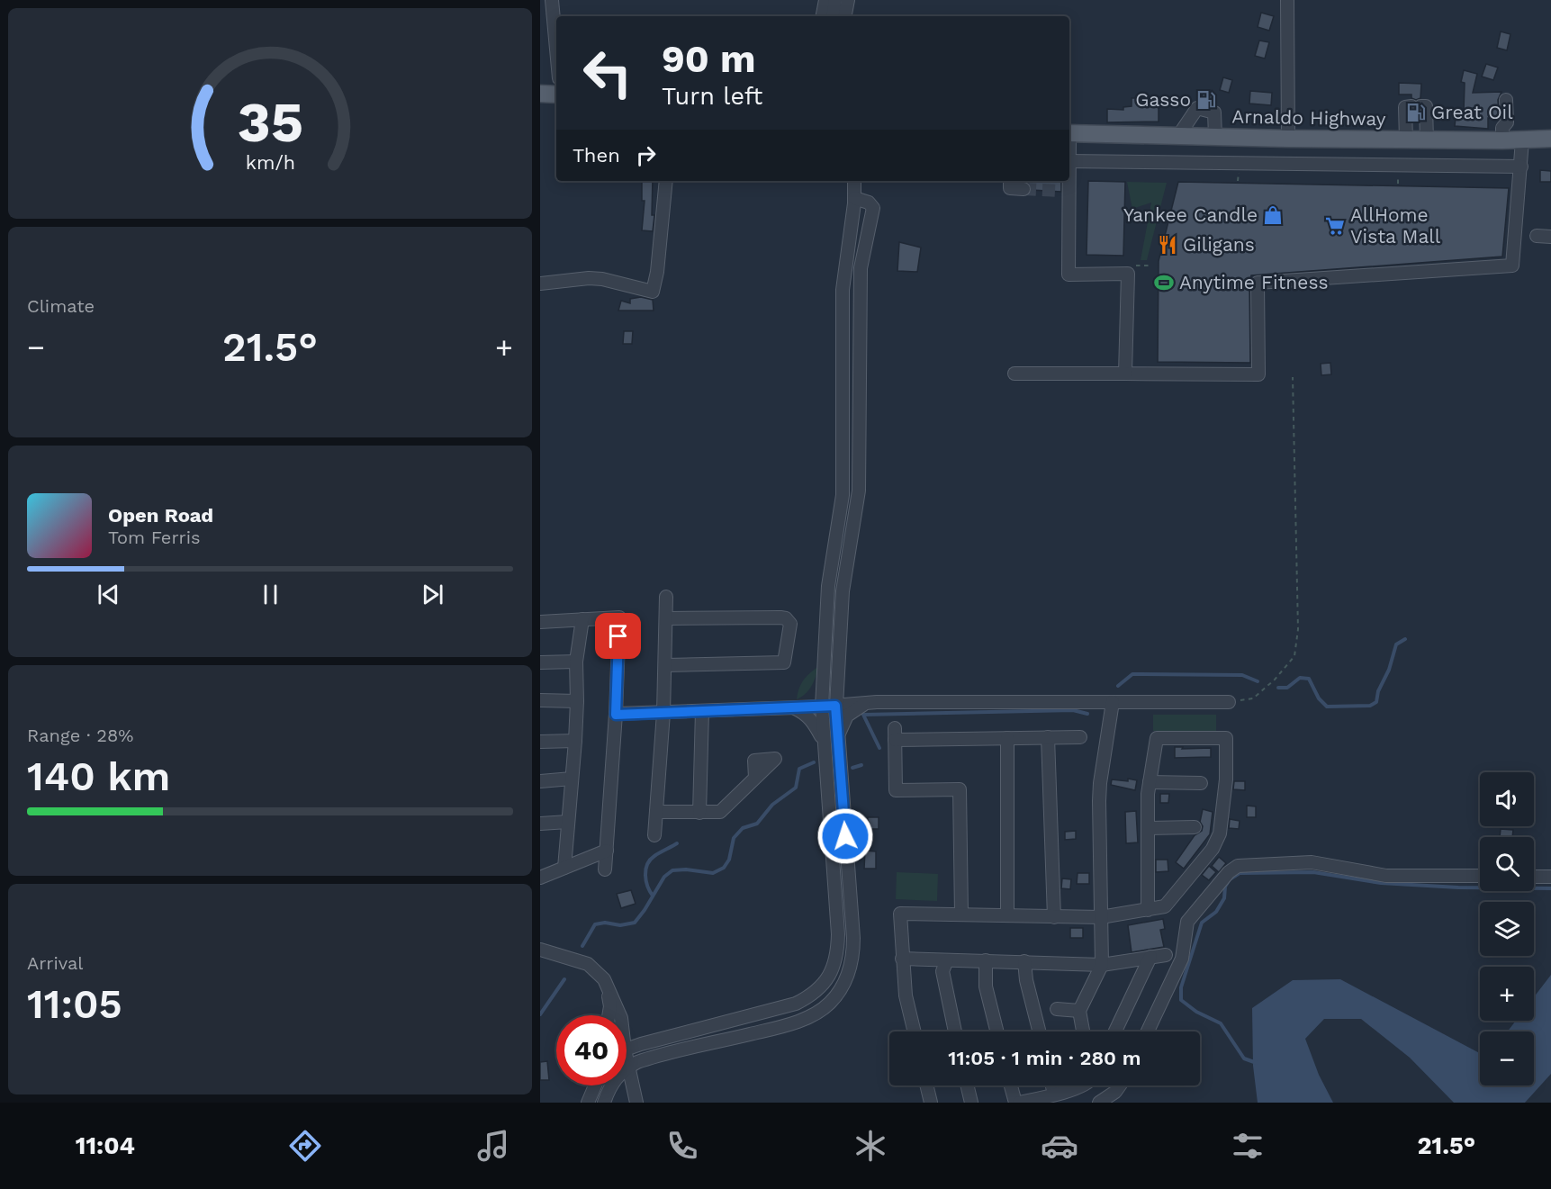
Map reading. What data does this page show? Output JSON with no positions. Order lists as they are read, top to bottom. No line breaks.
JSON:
{"streets":{"main road":["Arnaldo Highway"]},"places":{"fuel station":["Gasso","Great Oil"],"shop":["Yankee Candle"],"supermarket":["AllHome Vista Mall"],"restaurant":["Giligans"],"sports":["Anytime Fitness"]},"page":{"turn":["90 m","Turn left"],"then":"Then","tile":["Climate",["Range · 28%","140 km"],["Arrival","11:05"]],"heat":["−","21.5°","+"],"song":["Open Road","Tom Ferris"],"map_buttons":["+","−"],"limit":"40","trip":"11:05 · 1 min · 280 m","tabs":["11:04","21.5°"],"gauge":["35","km/h"]}}
